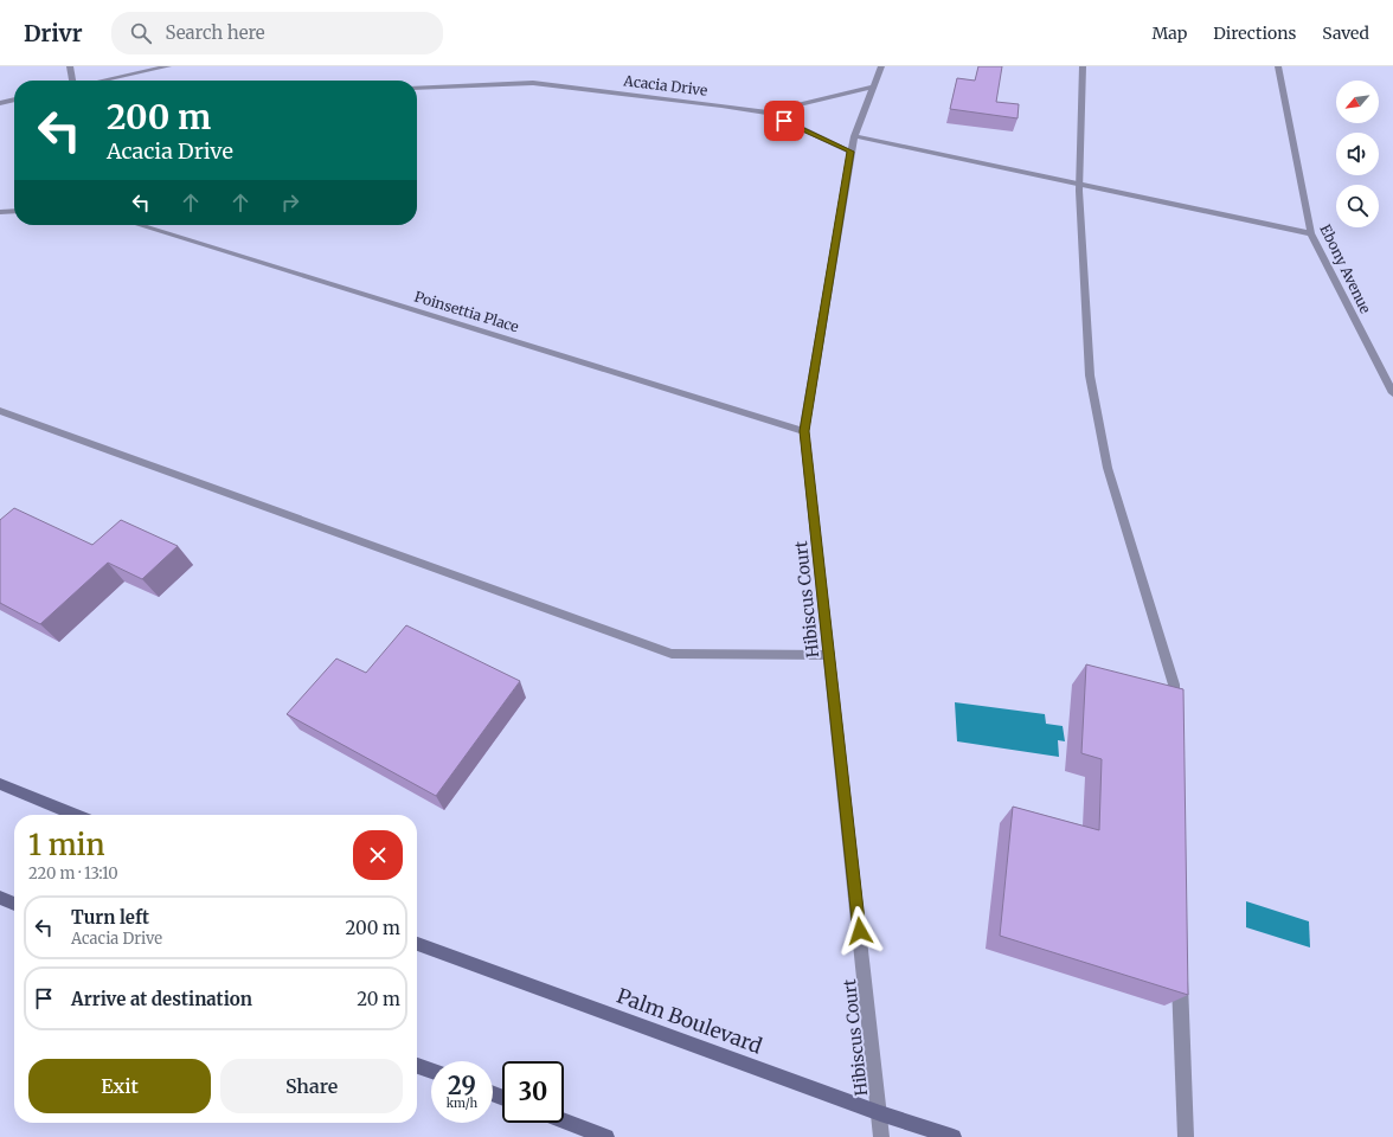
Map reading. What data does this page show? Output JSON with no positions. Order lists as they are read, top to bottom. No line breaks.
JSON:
{"streets":{"main road":["Palm Boulevard"],"street":["Acacia Drive","Ebony Avenue","Poinsettia Place","Hibiscus Court"]},"crossings":[["Acacia Drive","Hibiscus Court"],["Poinsettia Place","Hibiscus Court"],["Hibiscus Court","Palm Boulevard"]],"north":"bottom left","page":{"header":"Drivr","search":"Search here","nav":["Map","Directions","Saved"],"turn":["200 m","Acacia Drive"],"heading":["1 min","220 m · 13:10"],"list":[{"name":"Turn left","note":"Acacia Drive","value":"200 m"},{"name":"Arrive at destination","value":"20 m"}],"buttons":["Exit","Share"],"speed":"29 km/h","limit":"30"}}
